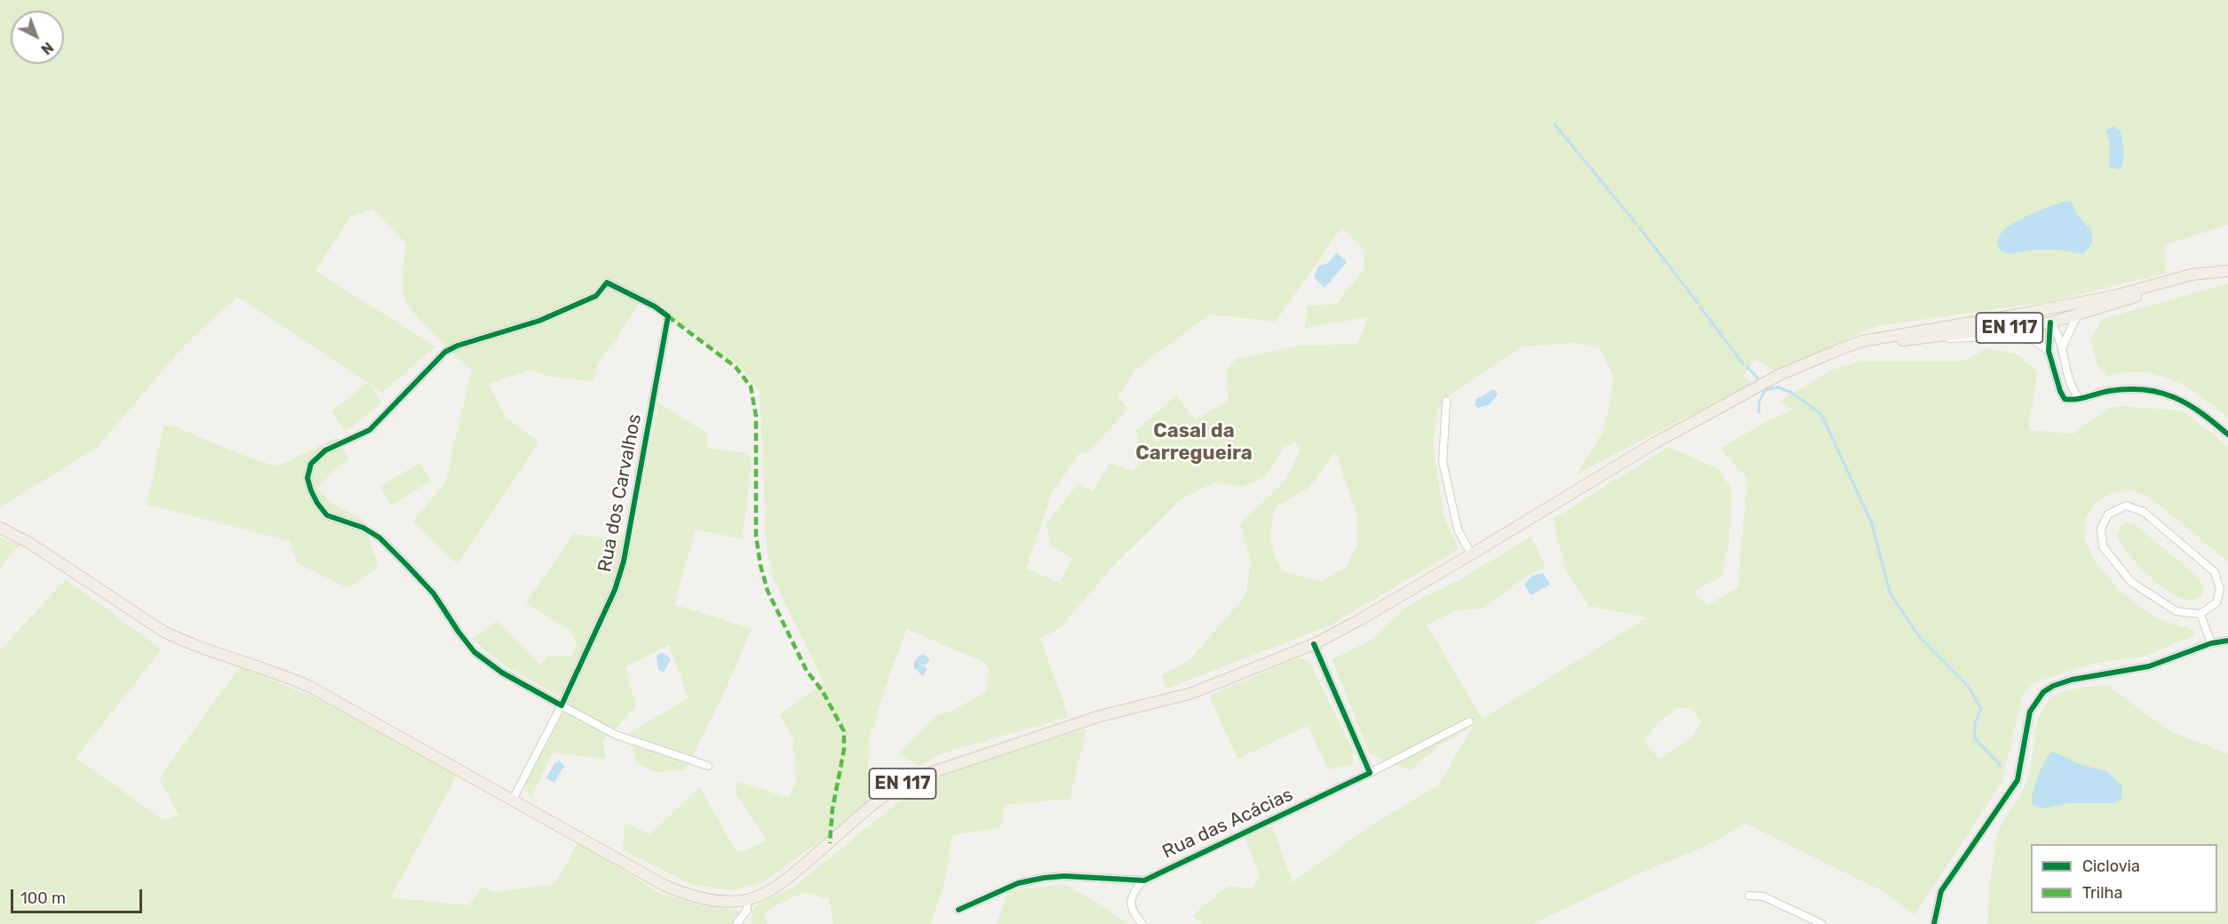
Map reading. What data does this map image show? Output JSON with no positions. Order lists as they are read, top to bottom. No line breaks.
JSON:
{"streets":{"main road":["EN 117"],"street":["Rua dos Carvalhos","Rua das Acácias"]},"crossings":[["EN 117","Rua dos Carvalhos"]],"districts":["Casal da Carregueira"],"legend":["Ciclovia","Trilha"],"scale_bar":"100 m","north":"bottom right"}
